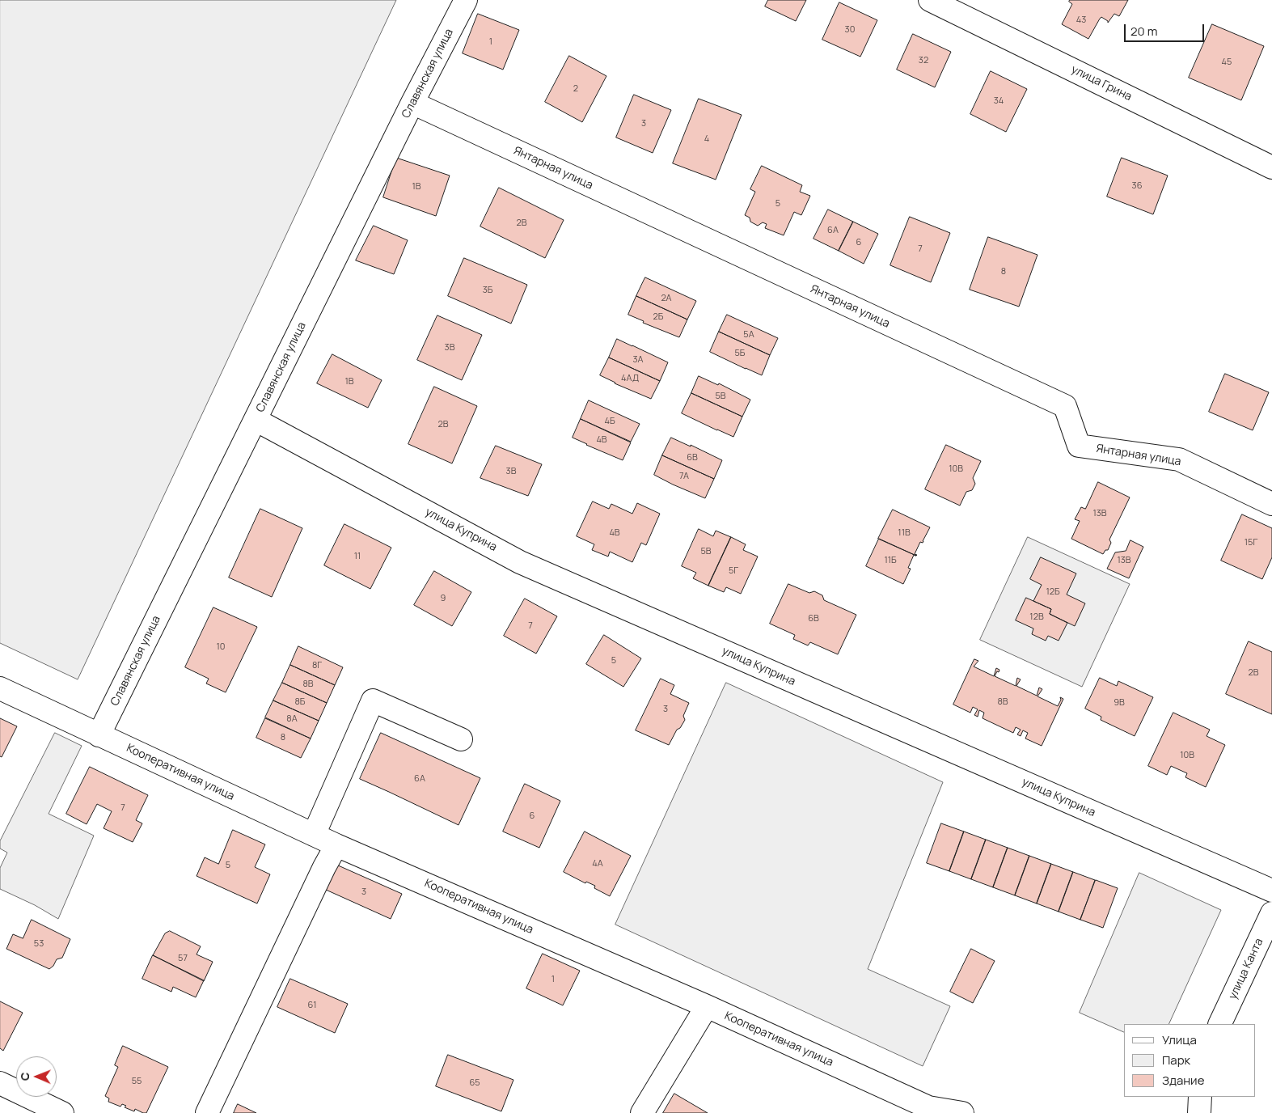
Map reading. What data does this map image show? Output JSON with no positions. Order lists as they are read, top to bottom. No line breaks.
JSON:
{"streets":{"street":["Славянская улица","улица Грина","Янтарная улица","улица Куприна","Кооперативная улица","улица Канта"]},"crossings":[["Славянская улица","Янтарная улица"],["Славянская улица","улица Куприна"],["Славянская улица","Кооперативная улица"]],"house_numbers":["43","30","1","32","45","2","34","3","4","36","1В","5","2В","6А","6","7","8","3Б","2А","2Б","5А","3В","5Б","3А","4АД","1В","5В","4Б","2В","4В","6В","10В","3В","7А","13В","4В","11В","15Г","5В","11","11Б","13В","5Г","12Б","9","12В","6В","7","10","5","8Г","2В","8В","8Б","8В","9В","3","8А","8","10В","6А","7","6","4А","5","3","53","57","1","61","55","65"],"legend":["Улица","Парк","Здание"],"scale_bar":"20 m","north":"left"}
